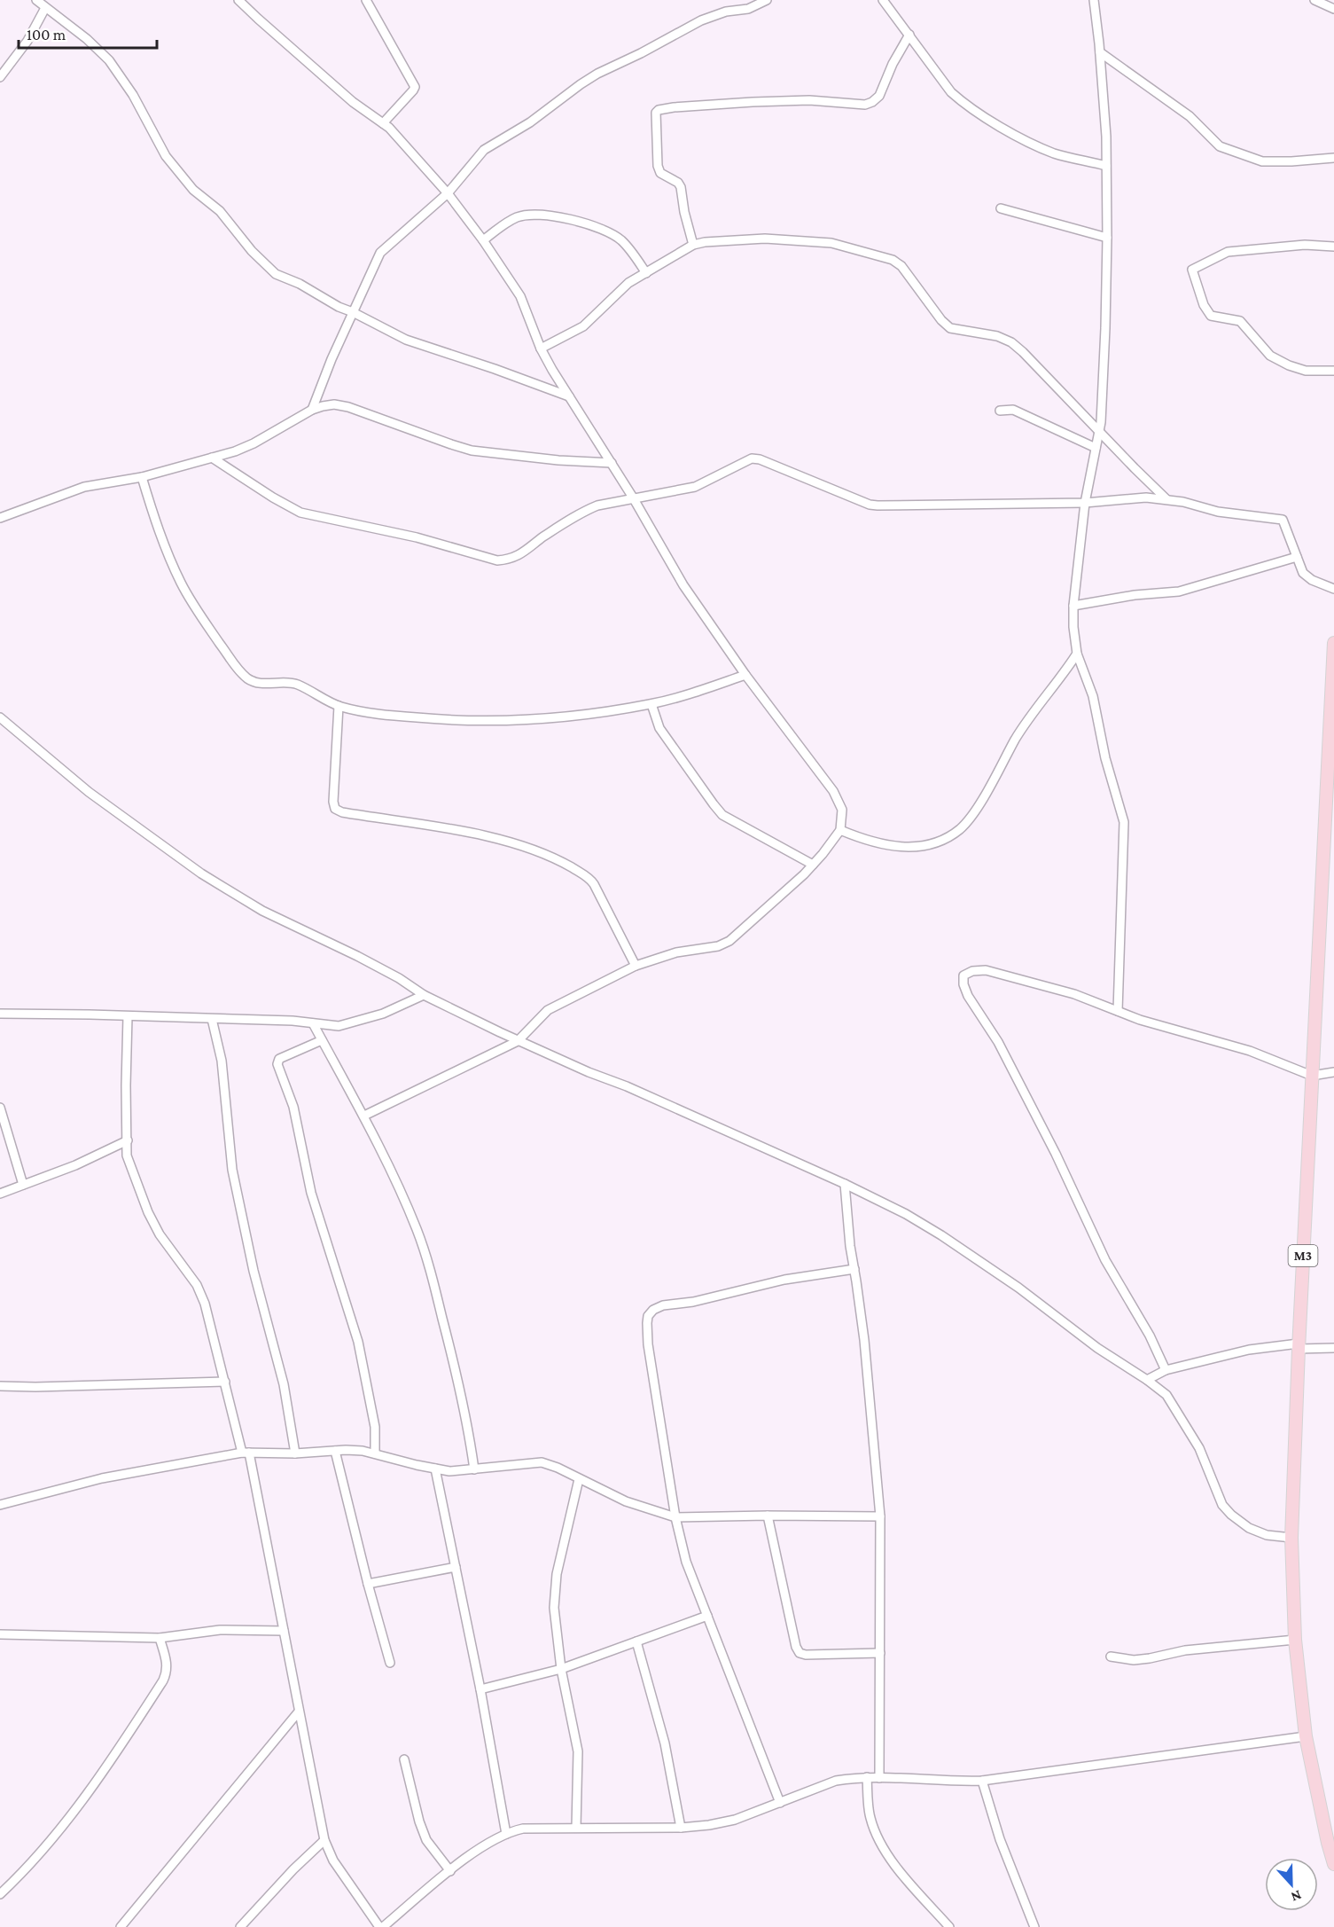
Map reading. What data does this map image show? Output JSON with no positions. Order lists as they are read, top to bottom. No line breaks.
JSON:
{"streets":{"main road":["M3"]},"scale_bar":"100 m","north":"bottom"}
